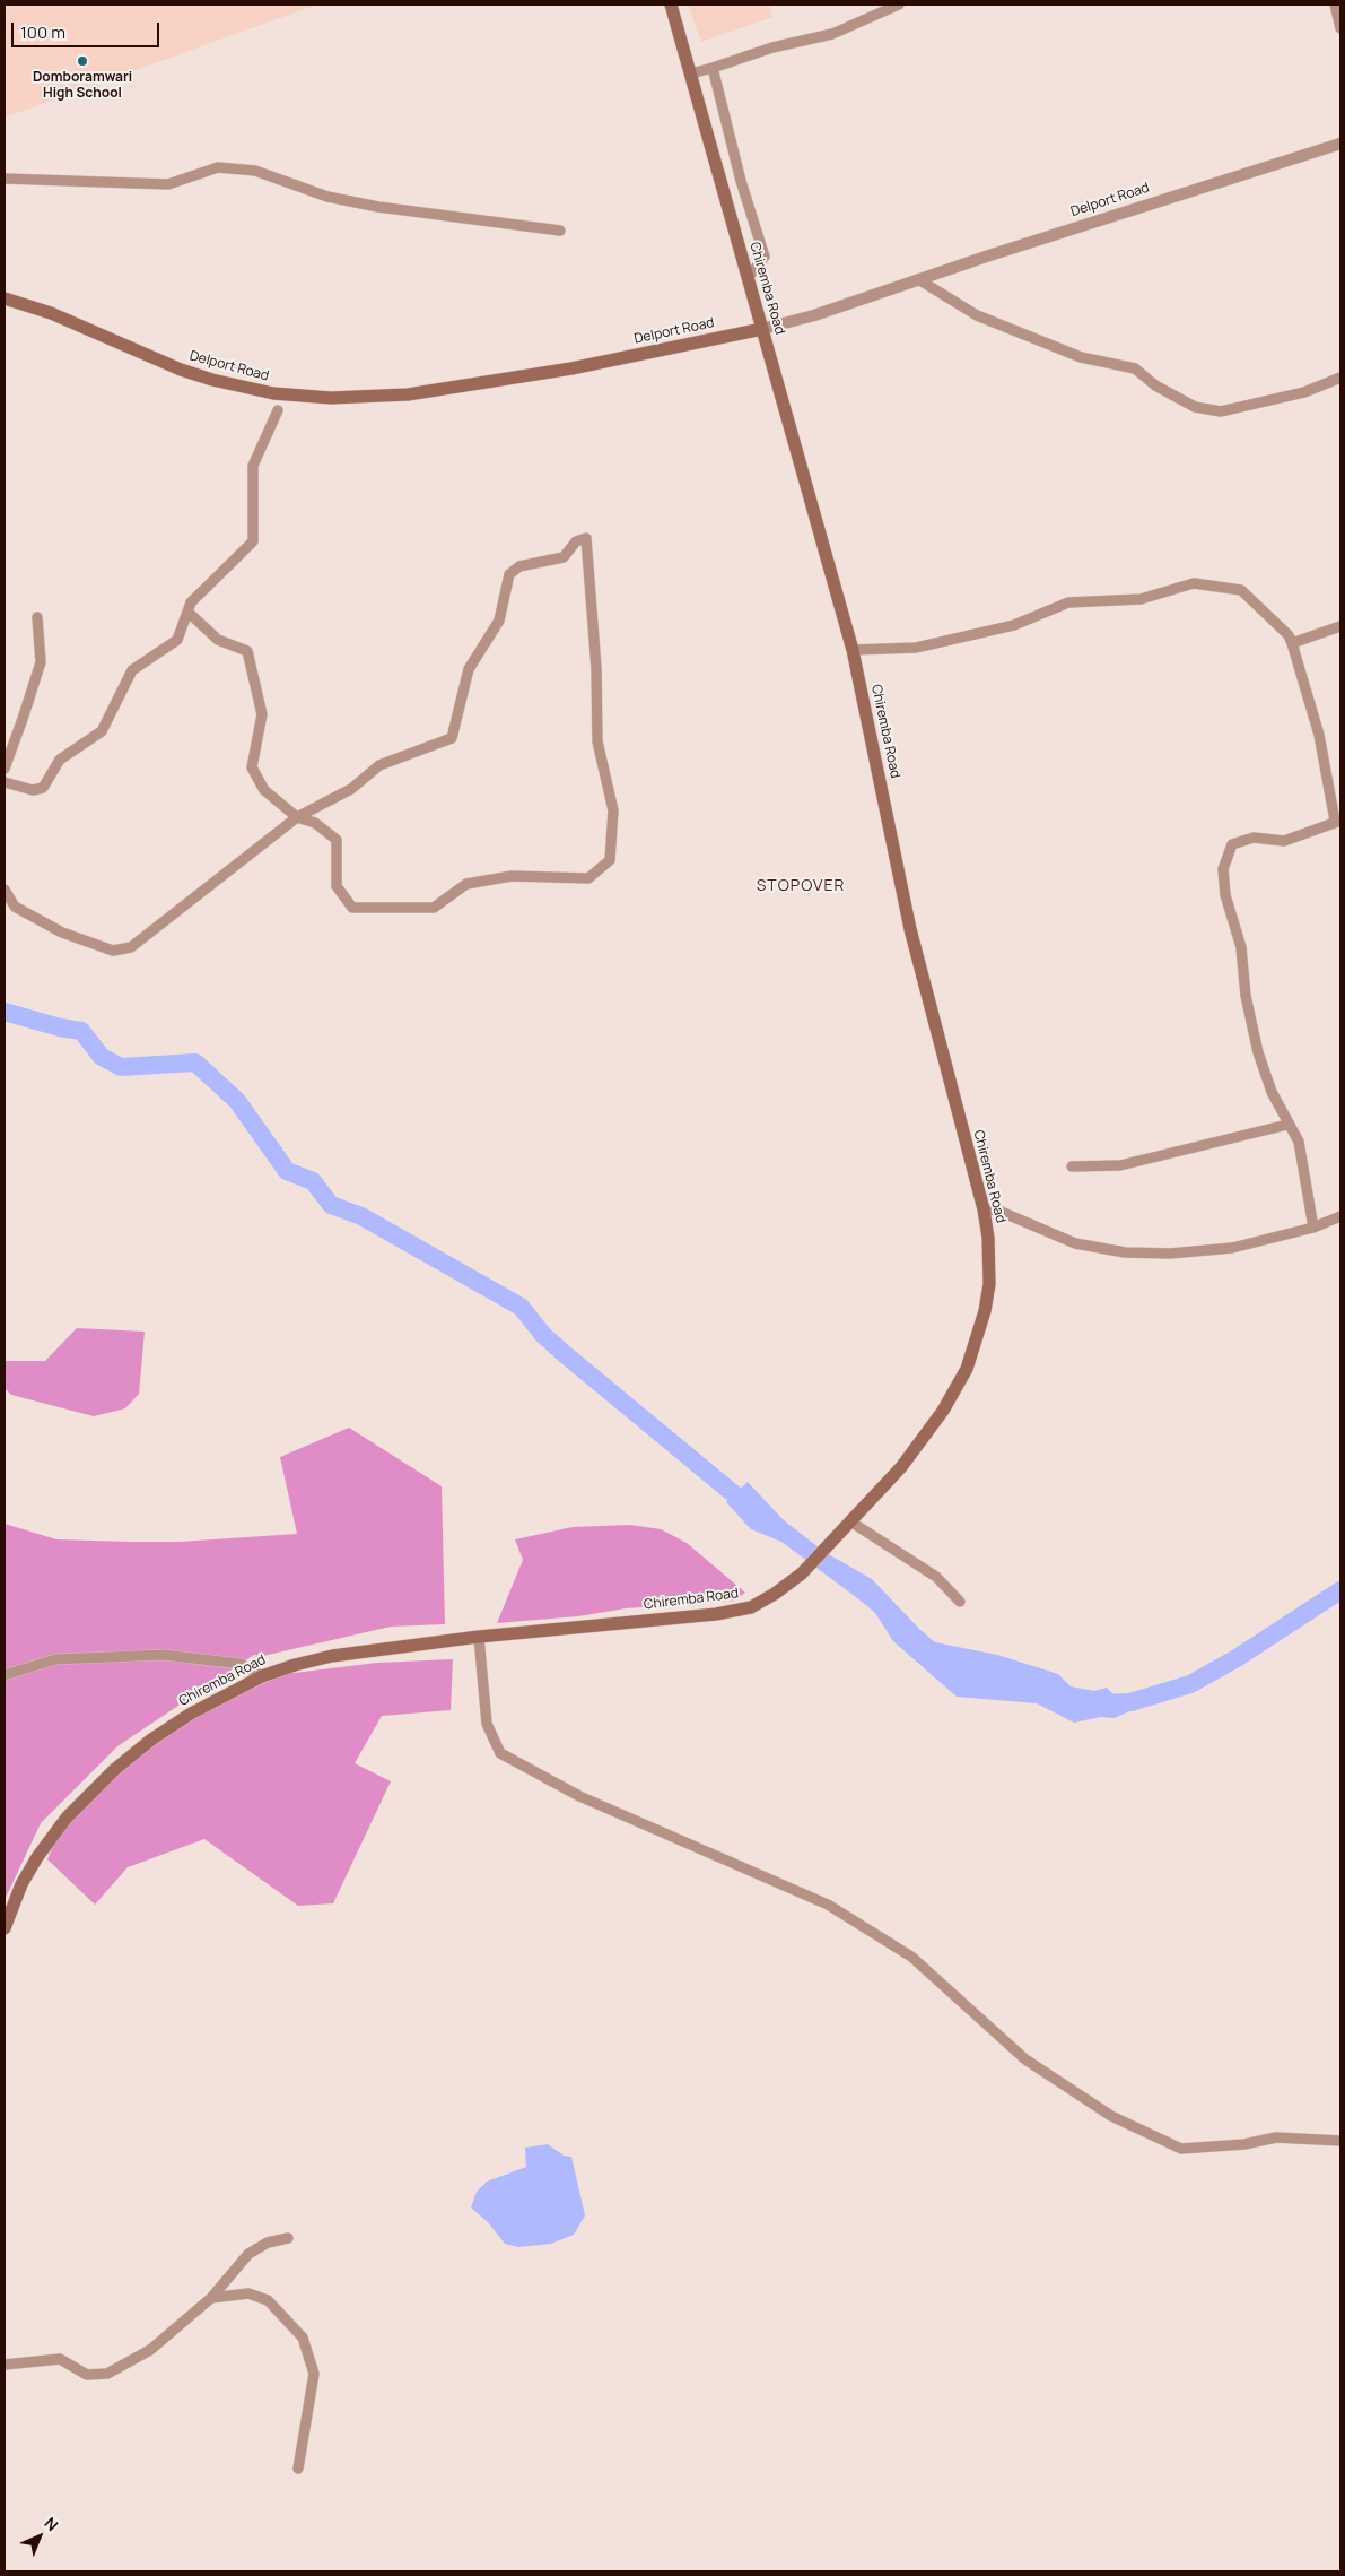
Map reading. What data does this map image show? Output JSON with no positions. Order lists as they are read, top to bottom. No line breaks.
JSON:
{"streets":{"main road":["Delport Road","Chiremba Road"]},"crossings":[["Delport Road","Chiremba Road"]],"districts":["STOPOVER"],"places":["Domboramwari High School"],"scale_bar":"100 m","north":"top right"}
